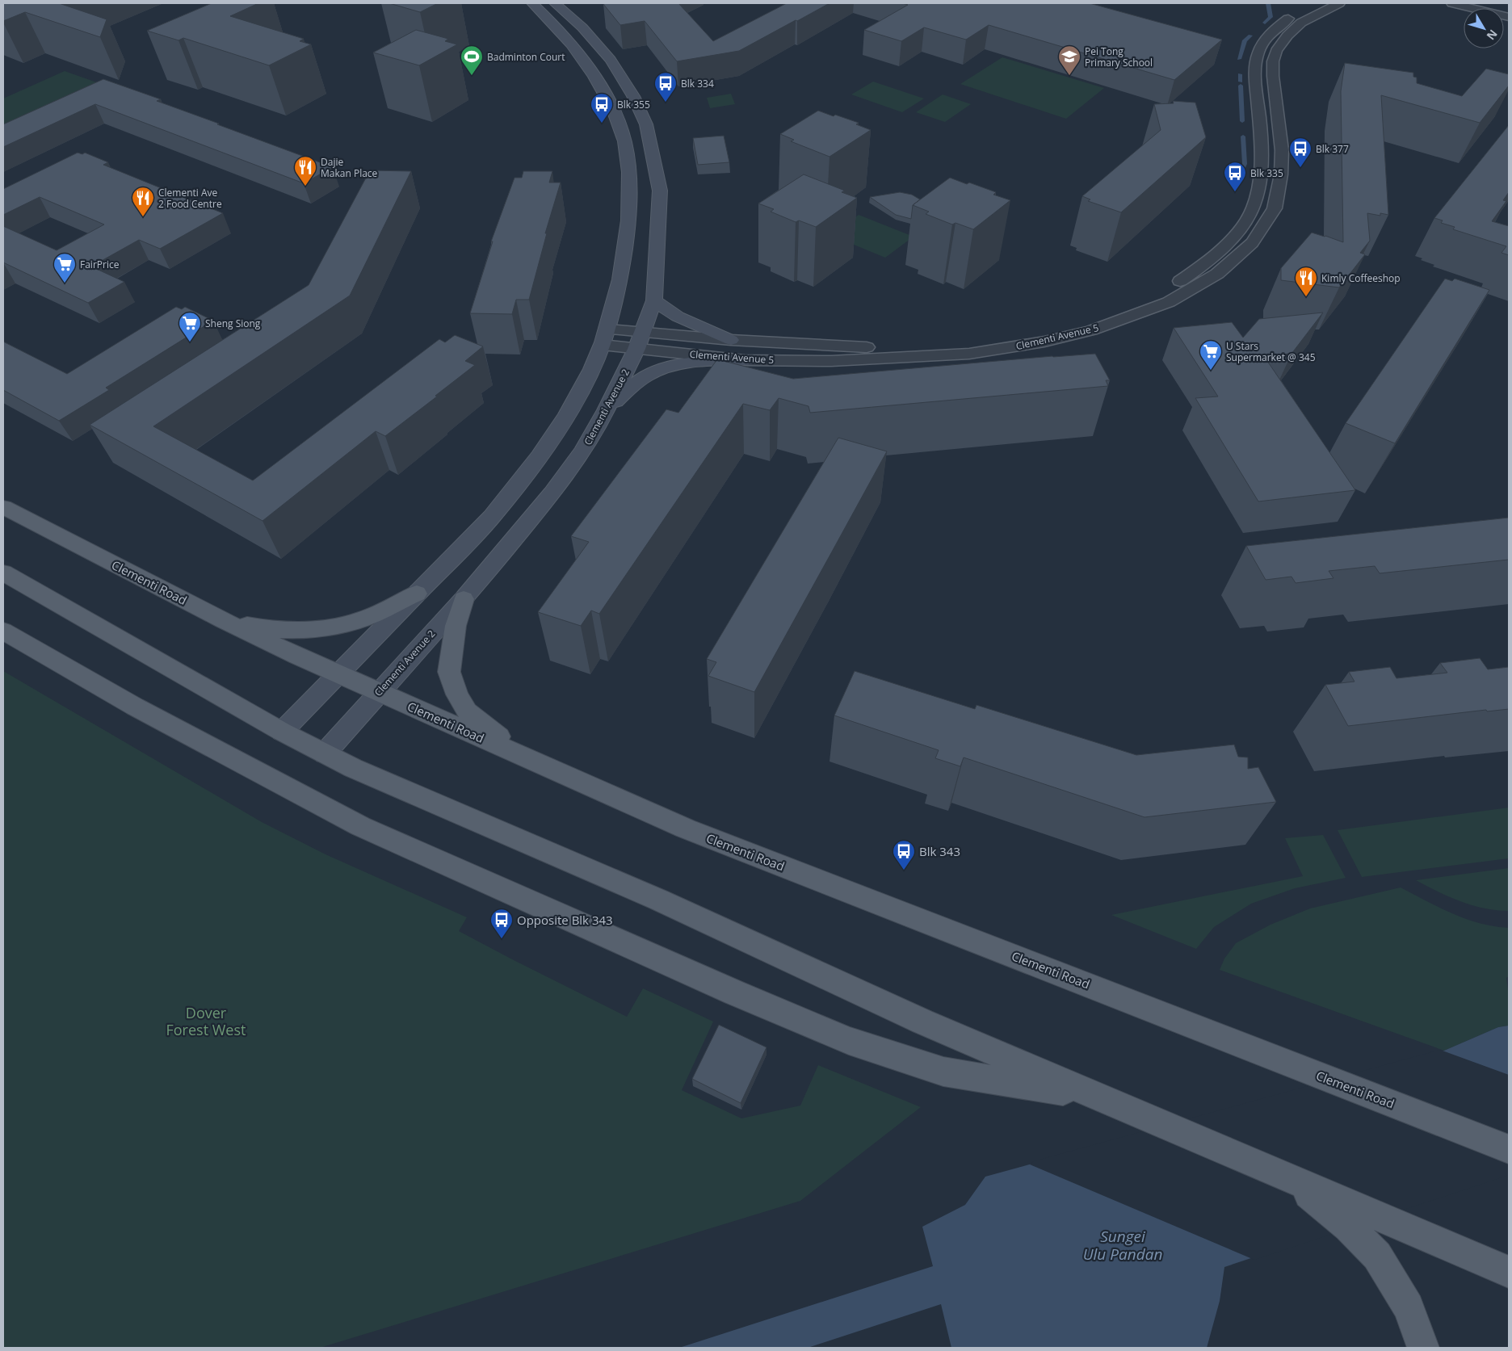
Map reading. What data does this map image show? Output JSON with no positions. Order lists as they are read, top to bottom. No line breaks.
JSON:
{"streets":{"main road":["Clementi Avenue 2","Clementi Road"],"street":["Clementi Avenue 5"]},"crossings":[["Clementi Avenue 5","Clementi Avenue 2"],["Clementi Avenue 2","Clementi Road"]],"water":["Sungei Ulu Pandan"],"parks":["Dover Forest West"],"places":{"sports":["Badminton Court"],"school or university":["Pei Tong Primary School"],"bus stop":["Blk 334","Blk 355","Blk 377","Blk 335","Blk 343","Opposite Blk 343"],"restaurant":["Dajie Makan Place","Clementi Ave 2 Food Centre","Kimly Coffeeshop"],"supermarket":["FairPrice","Sheng Siong","U Stars Supermarket @ 345"]},"north":"bottom right"}
